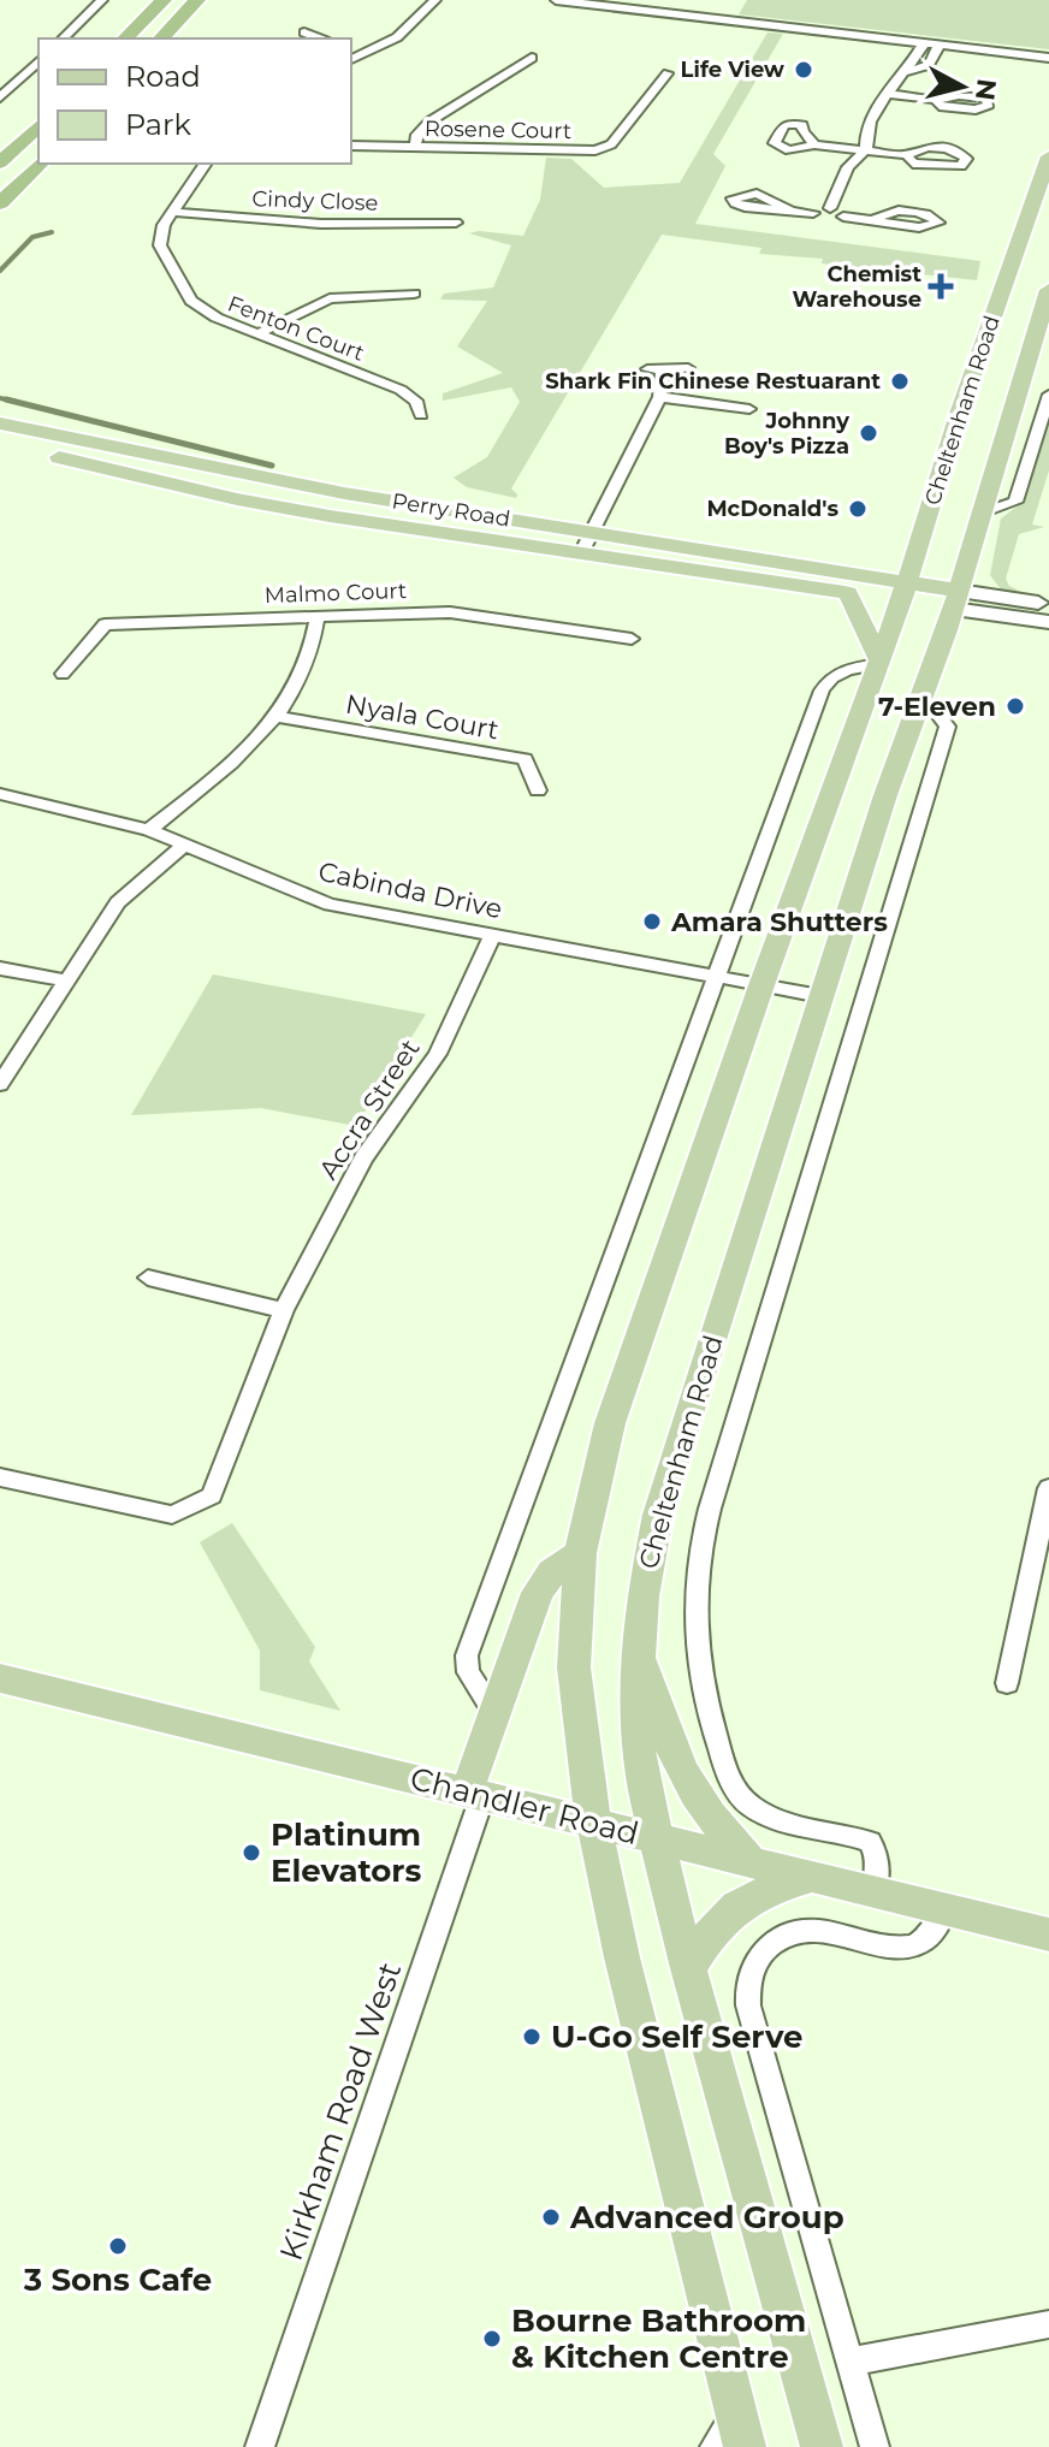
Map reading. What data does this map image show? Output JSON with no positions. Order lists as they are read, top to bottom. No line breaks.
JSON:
{"streets":{"main road":["Cheltenham Road","Perry Road","Chandler Road"],"street":["Rosene Court","Cindy Close","Fenton Court","Malmo Court","Nyala Court","Cabinda Drive","Accra Street","Kirkham Road West"]},"crossings":[["Cindy Close","Fenton Court"],["Cheltenham Road","Perry Road"],["Cheltenham Road","Cabinda Drive"],["Cheltenham Road","Chandler Road"],["Cabinda Drive","Accra Street"],["Chandler Road","Kirkham Road West"]],"places":{"other":["Life View","Shark Fin Chinese Restuarant","Johnny Boy's Pizza","McDonald's","7-Eleven","Amara Shutters","Platinum Elevators","U-Go Self Serve","Advanced Group","3 Sons Cafe","Bourne Bathroom & Kitchen Centre"],"health":["Chemist Warehouse"]},"legend":["Road","Park"],"north":"right"}
